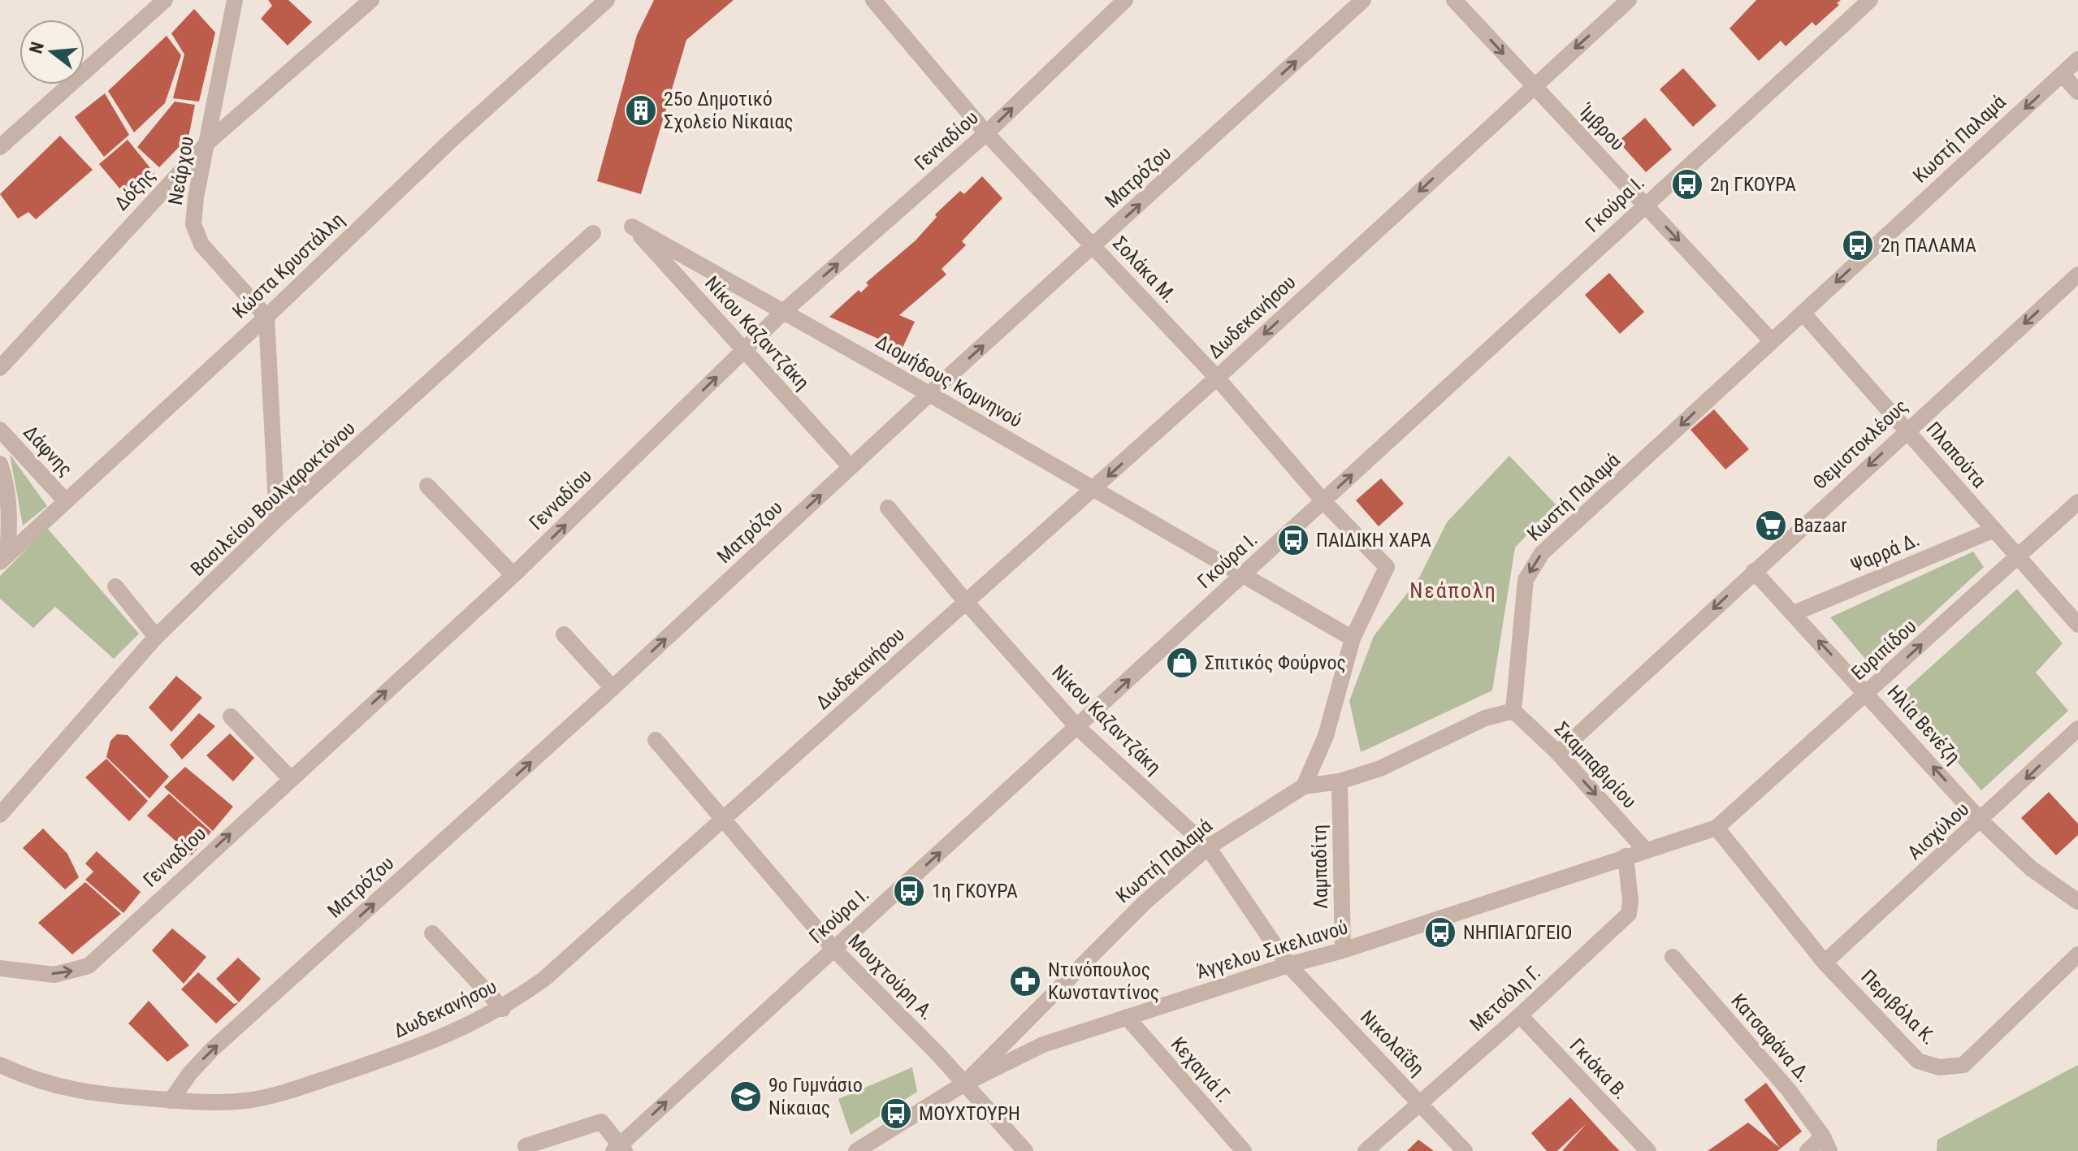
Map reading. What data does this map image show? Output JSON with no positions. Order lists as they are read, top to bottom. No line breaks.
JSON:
{"streets":{"street":["Ίμβρου","Κωστή Παλαμά","Γενναδίου","Νεάρχου","Ματρόζου","Δόξης","Γκούρα Ι.","Κώστα Κρυστάλλη","Σολάκα Μ.","Δωδεκανήσου","Νίκου Καζαντζάκη","Διομήδους Κομνηνού","Θεμιστοκλέους","Δάφνης","Πλαπούτα","Βασιλείου Βουλγαροκτόνου","Ψαρρά Δ.","Ευριπίδου","Ηλία Βενέζη","Σκαμπαβιρίου","Αισχύλου","Λαμπαδίτη","Άγγελου Σικελιανού","Μουχτούρη Α.","Μετσόλη Γ.","Περιβόλα Κ.","Κατσαφάνα Δ.","Νικολαΐδη","Γκιόκα Β.","Κεχαγιά Γ."]},"crossings":[["Ίμβρου","Κωστή Παλαμά"],["Ίμβρου","Γκούρα Ι."],["Ίμβρου","Δωδεκανήσου"],["Κωστή Παλαμά","Νίκου Καζαντζάκη"],["Κωστή Παλαμά","Πλαπούτα"],["Κωστή Παλαμά","Σκαμπαβιρίου"],["Κωστή Παλαμά","Λαμπαδίτη"],["Κωστή Παλαμά","Άγγελου Σικελιανού"],["Κωστή Παλαμά","Μουχτούρη Α."],["Γενναδίου","Σολάκα Μ."],["Γενναδίου","Νίκου Καζαντζάκη"],["Γενναδίου","Διομήδους Κομνηνού"],["Νεάρχου","Δόξης"],["Νεάρχου","Κώστα Κρυστάλλη"],["Ματρόζου","Σολάκα Μ."],["Ματρόζου","Δωδεκανήσου"],["Ματρόζου","Νίκου Καζαντζάκη"],["Ματρόζου","Διομήδους Κομνηνού"],["Γκούρα Ι.","Σολάκα Μ."],["Γκούρα Ι.","Νίκου Καζαντζάκη"],["Γκούρα Ι.","Διομήδους Κομνηνού"],["Γκούρα Ι.","Μουχτούρη Α."],["Κώστα Κρυστάλλη","Δάφνης"],["Σολάκα Μ.","Δωδεκανήσου"],["Δωδεκανήσου","Νίκου Καζαντζάκη"],["Δωδεκανήσου","Διομήδους Κομνηνού"],["Δωδεκανήσου","Μουχτούρη Α."],["Νίκου Καζαντζάκη","Διομήδους Κομνηνού"],["Νίκου Καζαντζάκη","Άγγελου Σικελιανού"],["Νίκου Καζαντζάκη","Νικολαΐδη"],["Θεμιστοκλέους","Πλαπούτα"],["Θεμιστοκλέους","Ηλία Βενέζη"],["Θεμιστοκλέους","Σκαμπαβιρίου"],["Πλαπούτα","Ψαρρά Δ."],["Πλαπούτα","Ευριπίδου"],["Ψαρρά Δ.","Ηλία Βενέζη"],["Ευριπίδου","Ηλία Βενέζη"],["Ευριπίδου","Άγγελου Σικελιανού"],["Ευριπίδου","Περιβόλα Κ."],["Ηλία Βενέζη","Αισχύλου"],["Σκαμπαβιρίου","Άγγελου Σικελιανού"],["Αισχύλου","Περιβόλα Κ."],["Λαμπαδίτη","Άγγελου Σικελιανού"],["Άγγελου Σικελιανού","Μουχτούρη Α."],["Άγγελου Σικελιανού","Μετσόλη Γ."],["Άγγελου Σικελιανού","Περιβόλα Κ."],["Άγγελου Σικελιανού","Νικολαΐδη"],["Άγγελου Σικελιανού","Κεχαγιά Γ."],["Μετσόλη Γ.","Νικολαΐδη"],["Μετσόλη Γ.","Γκιόκα Β."]],"one_way":["Ίμβρου","Κωστή Παλαμά","Γενναδίου","Ματρόζου","Γκούρα Ι.","Δωδεκανήσου","Θεμιστοκλέους","Ευριπίδου","Ηλία Βενέζη","Σκαμπαβιρίου","Αισχύλου"],"districts":["Νεάπολη"],"places":{"building":["25o Δημοτικό Σχολείο Νίκαιας"],"bus stop":["2η ΓΚΟΥΡΑ","2η ΠΑΛΑΜΑ","ΠΑΙΔΙΚΗ ΧΑΡΑ","1η ΓΚΟΥΡΑ","ΝΗΠΙΑΓΩΓΕΙΟ","ΜΟΥΧΤΟΥΡΗ"],"supermarket":["Bazaar"],"shop":["Σπιτικός Φούρνος"],"pharmacy":["Ντινόπουλος Κωνσταντίνος"],"school or university":["9ο Γυμνάσιο Νίκαιας"]},"north":"left"}
